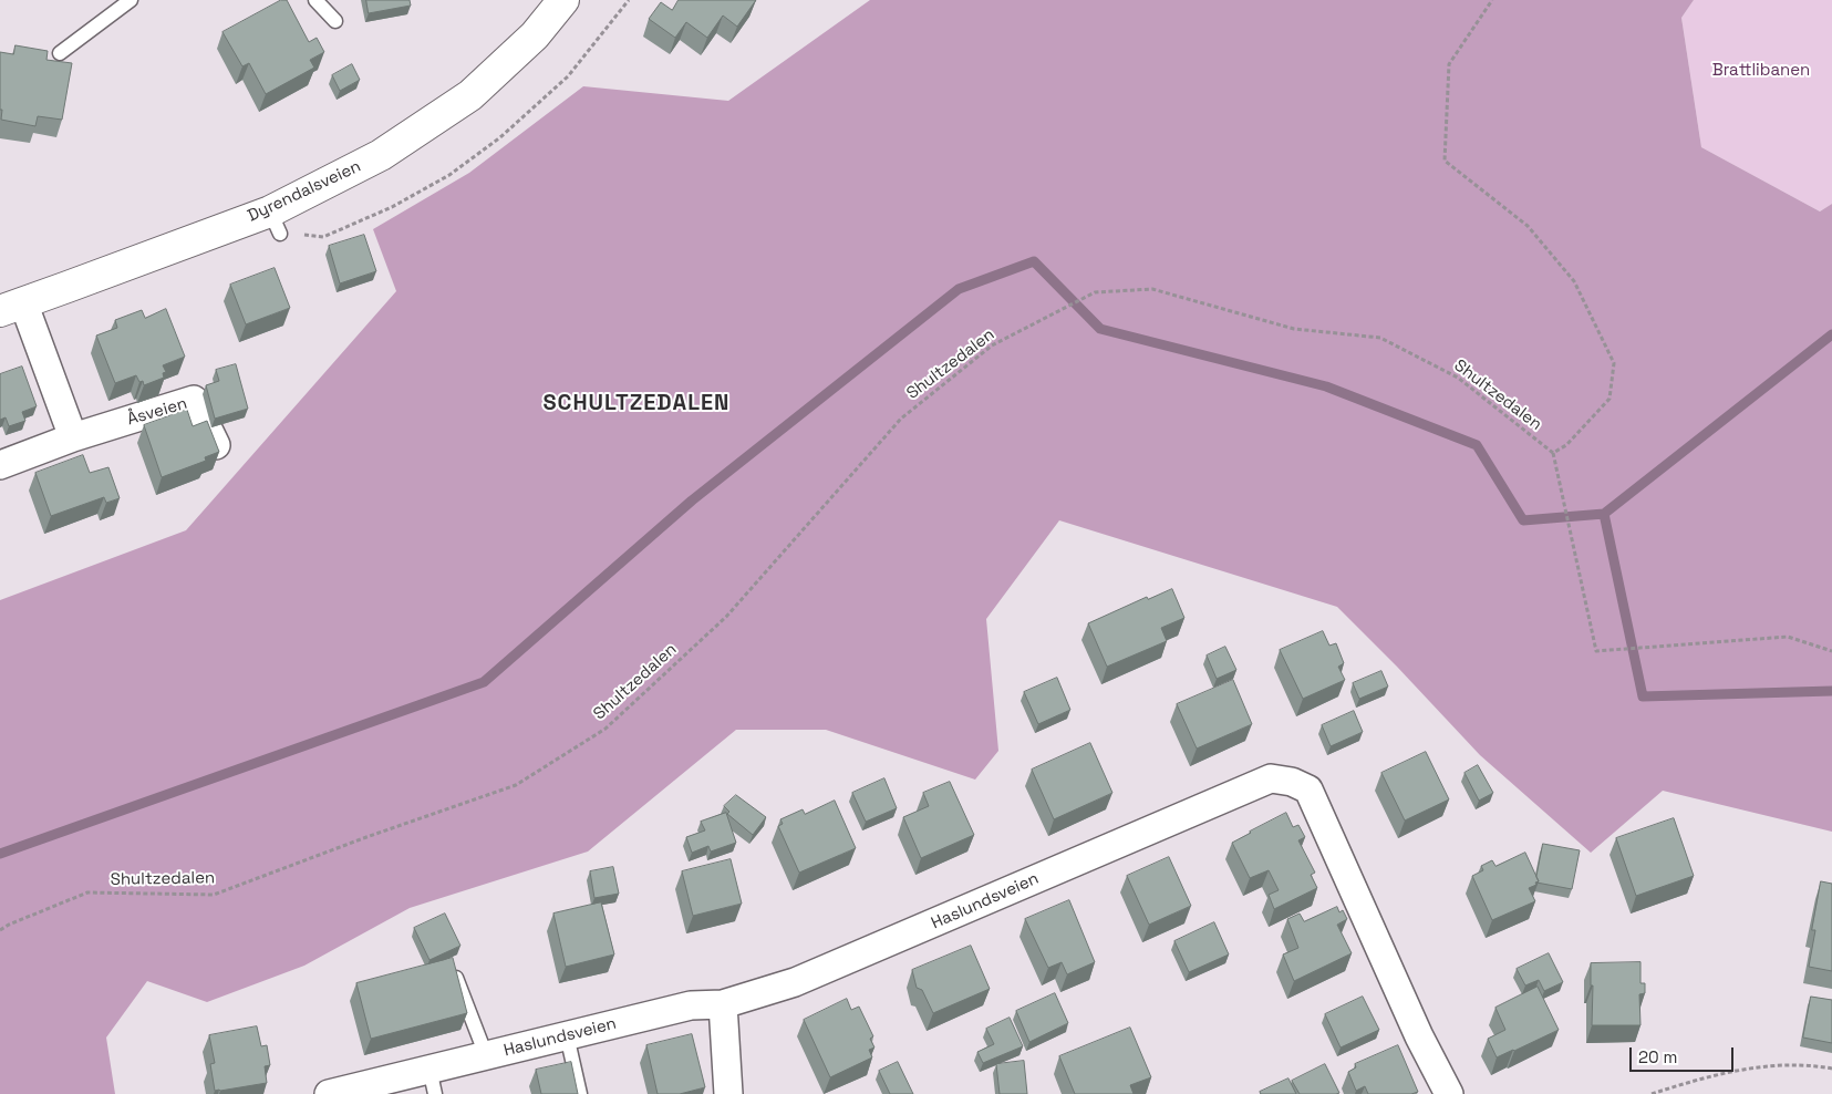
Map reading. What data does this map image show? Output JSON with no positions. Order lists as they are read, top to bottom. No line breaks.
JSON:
{"streets":{"main road":["Dyrendalsveien"],"street":["Åsveien","Haslundsveien"],"path":["Shultzedalen"]},"districts":["SCHULTZEDALEN"],"parks":["Brattlibanen"],"scale_bar":"20 m"}
